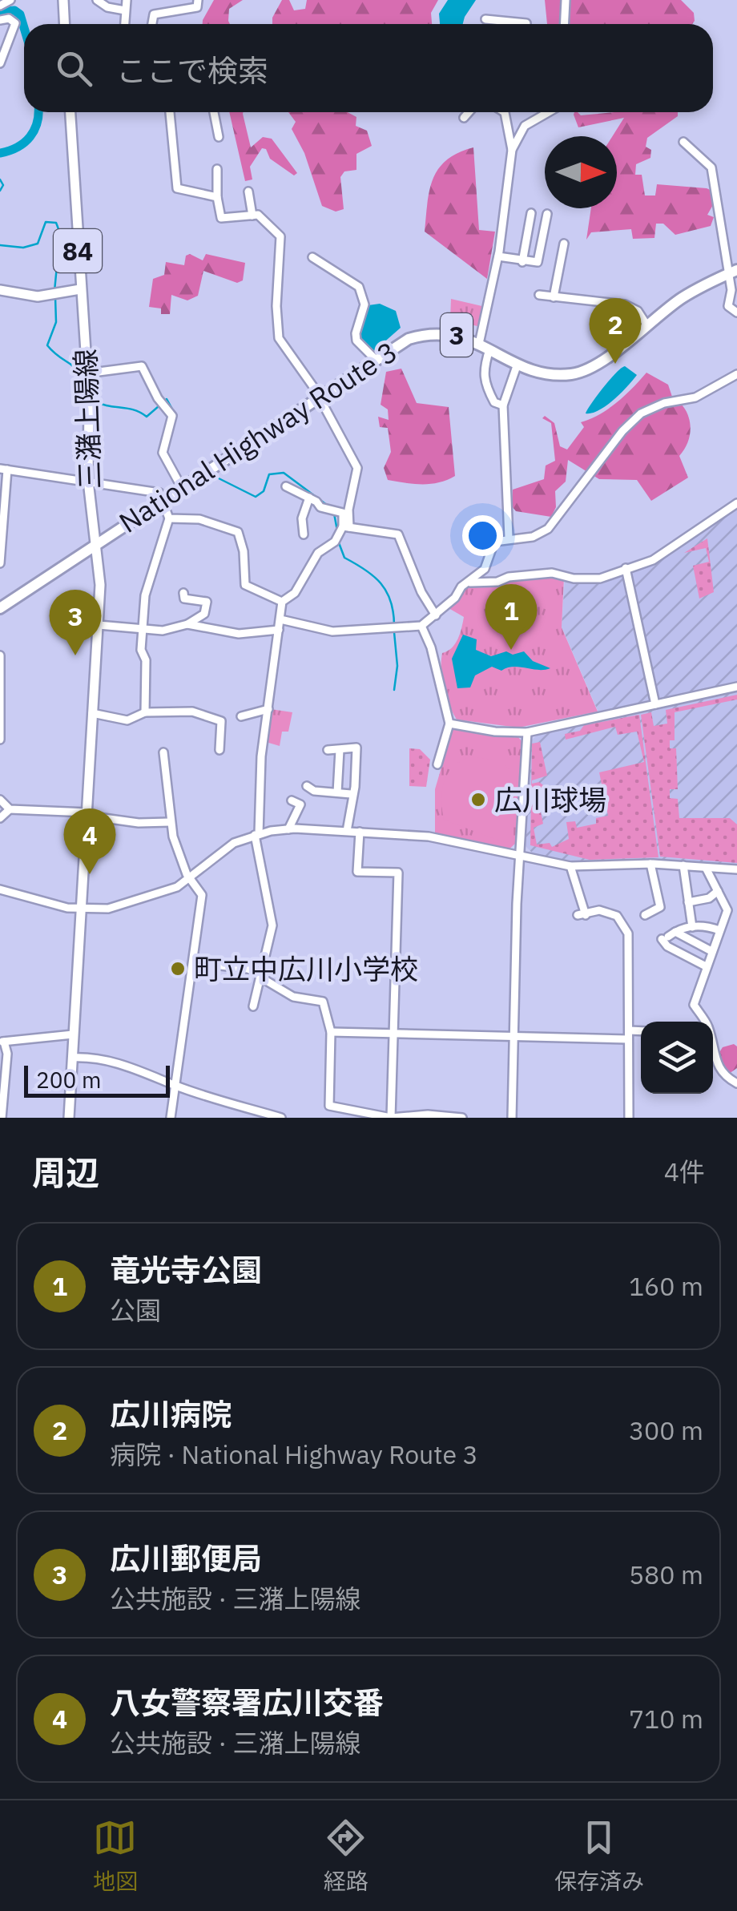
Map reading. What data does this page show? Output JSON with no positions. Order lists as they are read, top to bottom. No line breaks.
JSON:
{"streets":{"highway":["3","National Highway Route 3"],"main road":["84","三潴上陽線"]},"crossings":[["三潴上陽線","National Highway Route 3"]],"places":["広川球場","町立中広川小学校"],"scale_bar":"200 m","north":"right","page":{"search":"ここで検索","pins":["2","1","3","4"],"scale":"200 m","heading":["周辺","4件"],"list":[{"mark":"1","name":"竜光寺公園","note":"公園","value":"160 m"},{"mark":"2","name":"広川病院","note":"病院 · National Highway Route 3","value":"300 m"},{"mark":"3","name":"広川郵便局","note":"公共施設 · 三潴上陽線","value":"580 m"},{"mark":"4","name":"八女警察署広川交番","note":"公共施設 · 三潴上陽線","value":"710 m"}],"nav":["地図","経路","保存済み"]}}
